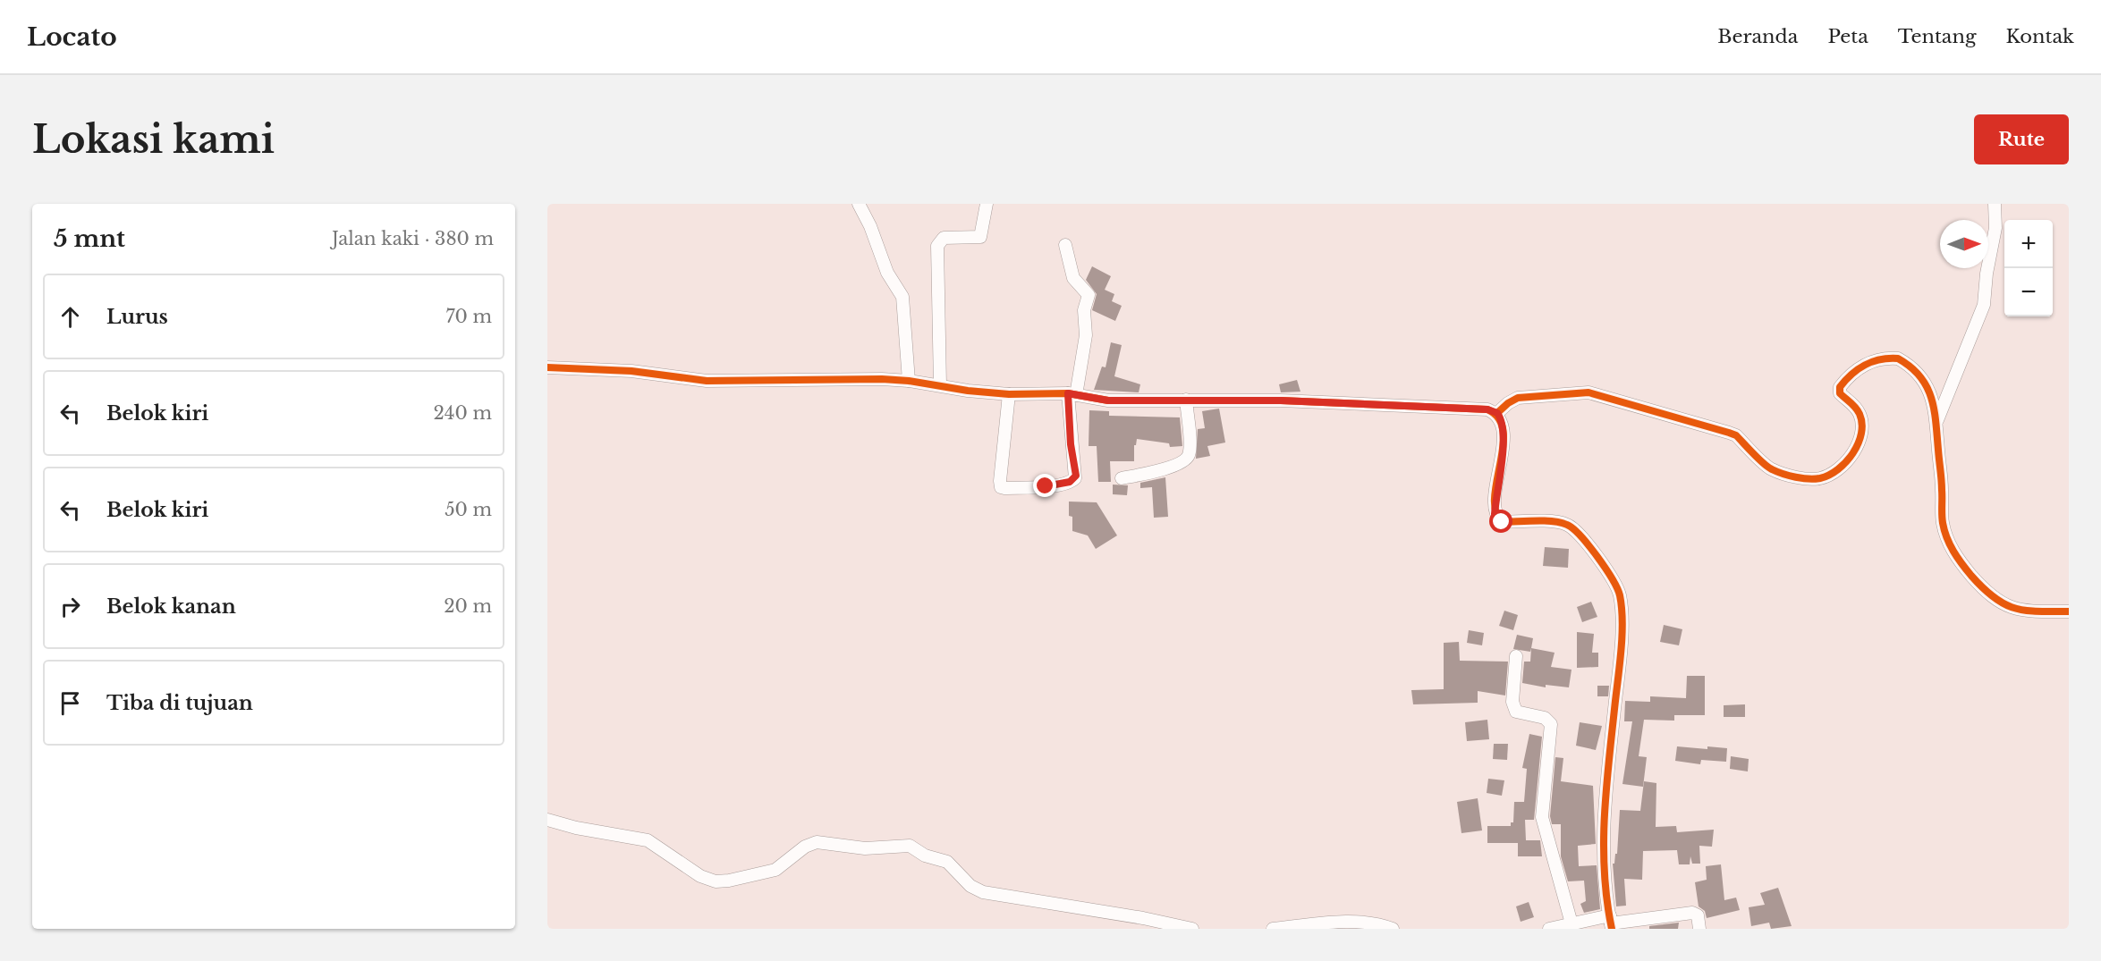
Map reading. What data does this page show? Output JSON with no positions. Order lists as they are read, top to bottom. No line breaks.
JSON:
{"north":"right","page":{"header":"Locato","nav":["Beranda","Peta","Tentang","Kontak"],"buttons":"Rute","title":"Lokasi kami","heading":["5 mnt","Jalan kaki · 380 m"],"map_buttons":["+","−"],"list":[["Lurus","70 m"],["Belok kiri","240 m"],["Belok kiri","50 m"],["Belok kanan","20 m"],"Tiba di tujuan"]}}
